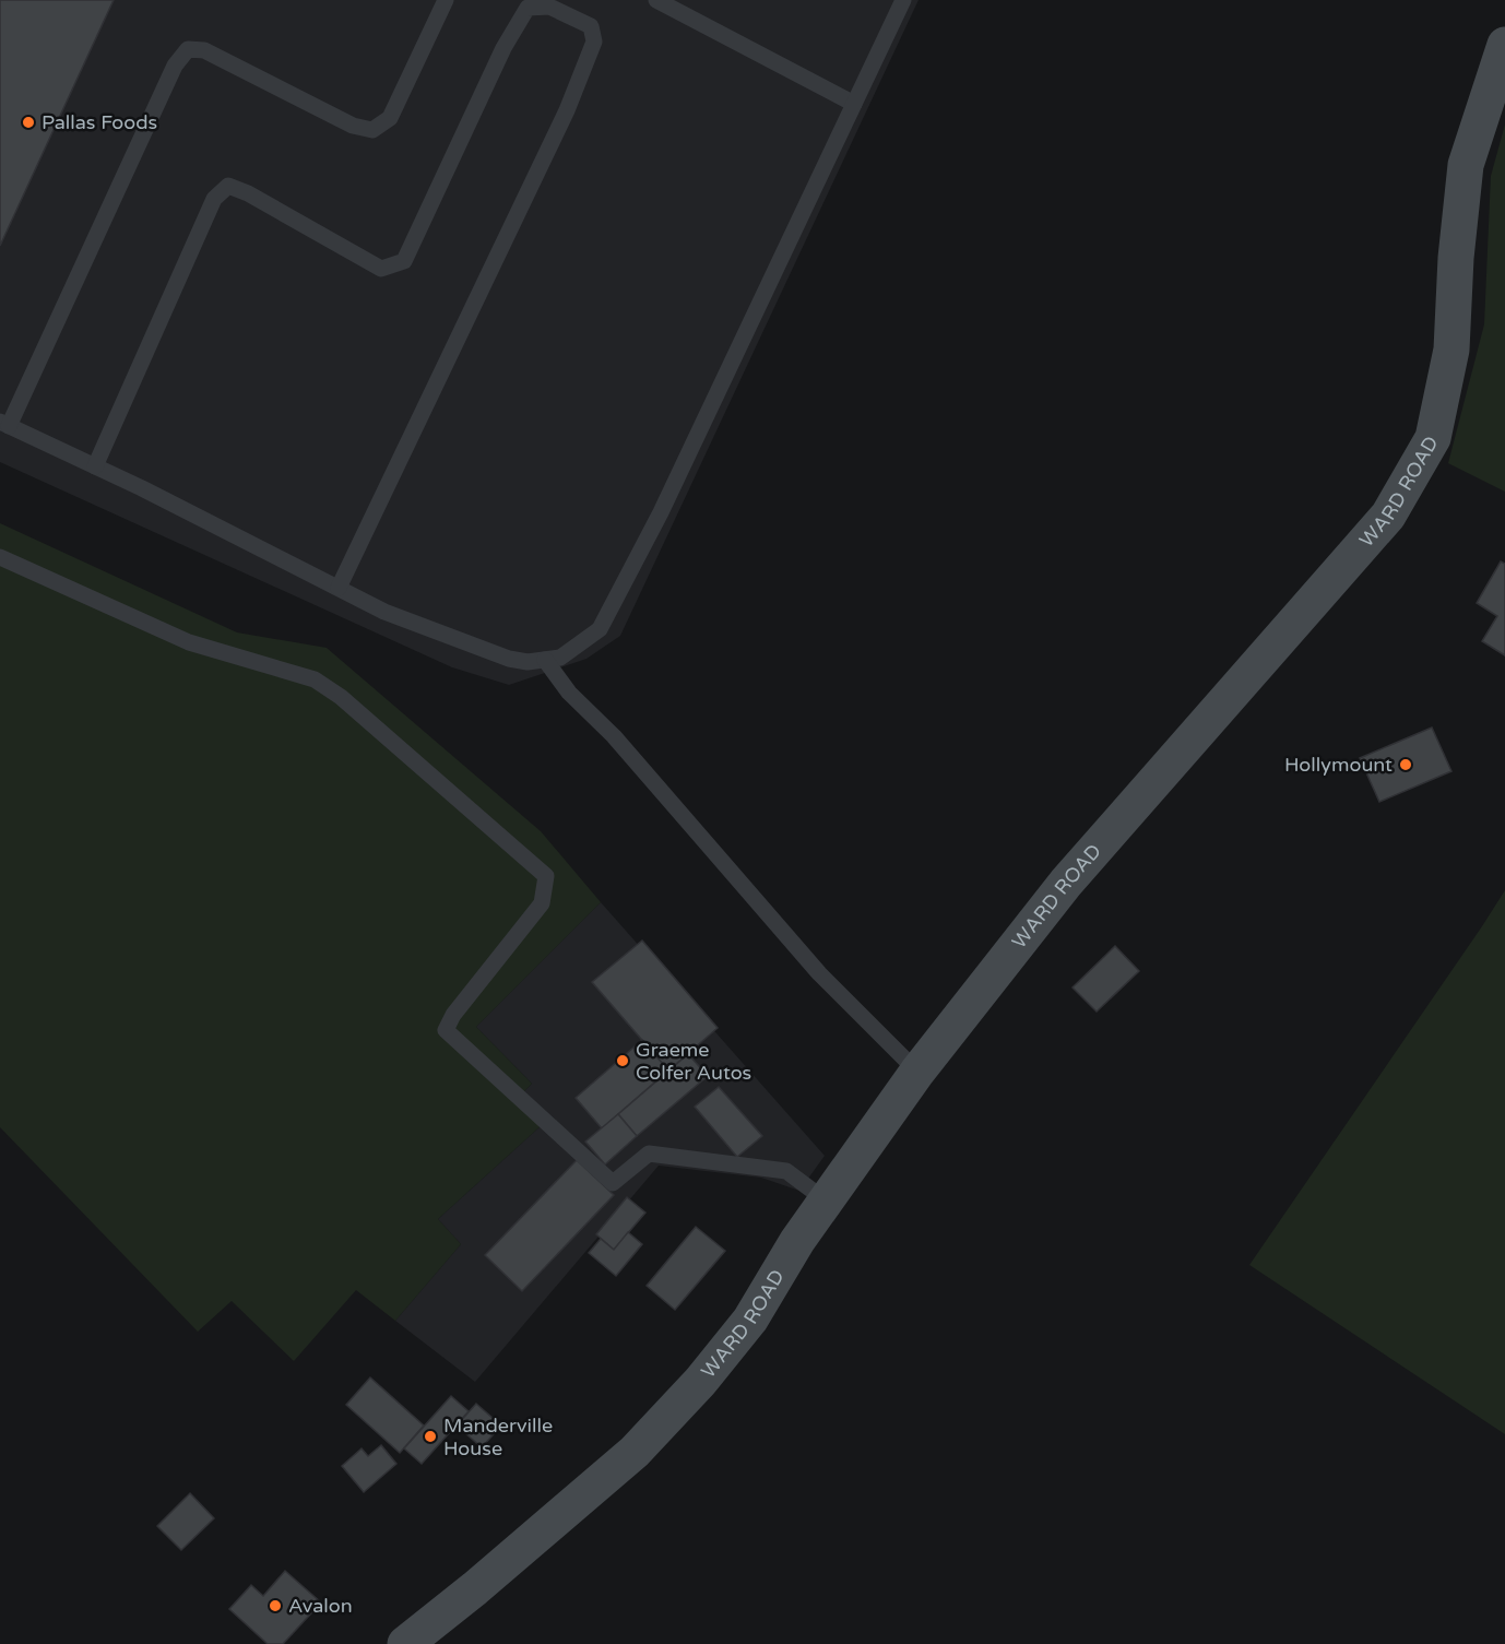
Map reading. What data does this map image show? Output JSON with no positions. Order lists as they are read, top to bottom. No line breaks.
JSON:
{"streets":{"main road":["WARD ROAD"]},"places":["Pallas Foods","Hollymount","Graeme Colfer Autos","Manderville House","Avalon"]}
